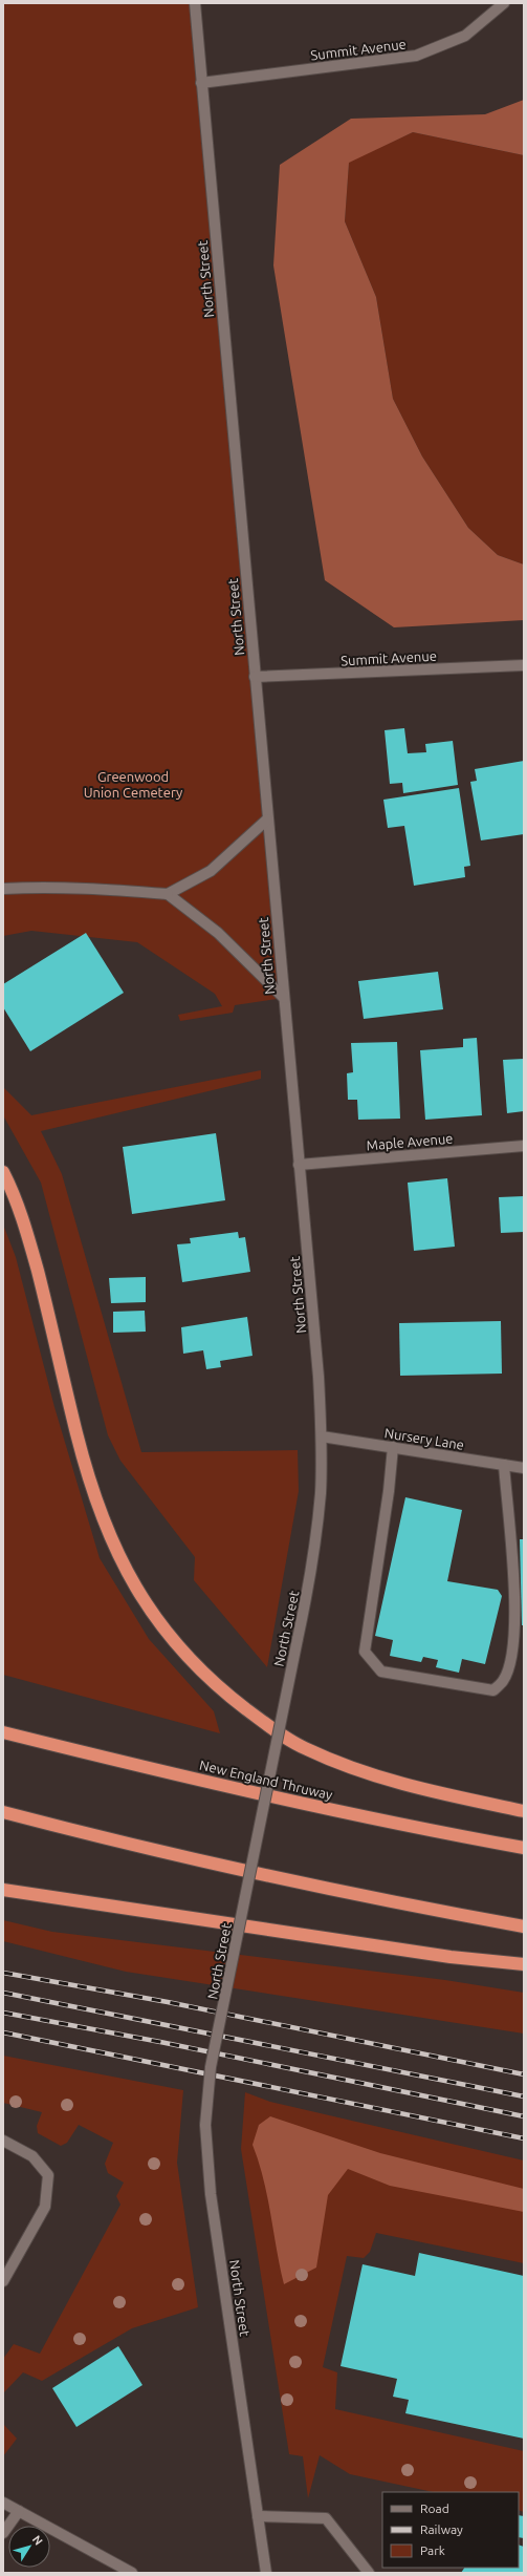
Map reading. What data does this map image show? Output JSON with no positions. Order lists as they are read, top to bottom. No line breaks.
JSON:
{"streets":{"highway":["New England Thruway"],"street":["Summit Avenue","North Street","Maple Avenue","Nursery Lane"]},"crossings":[["Summit Avenue","North Street"],["North Street","Maple Avenue"],["North Street","Nursery Lane"]],"parks":["Greenwood Union Cemetery"],"legend":["Road","Railway","Park"],"north":"top right"}
